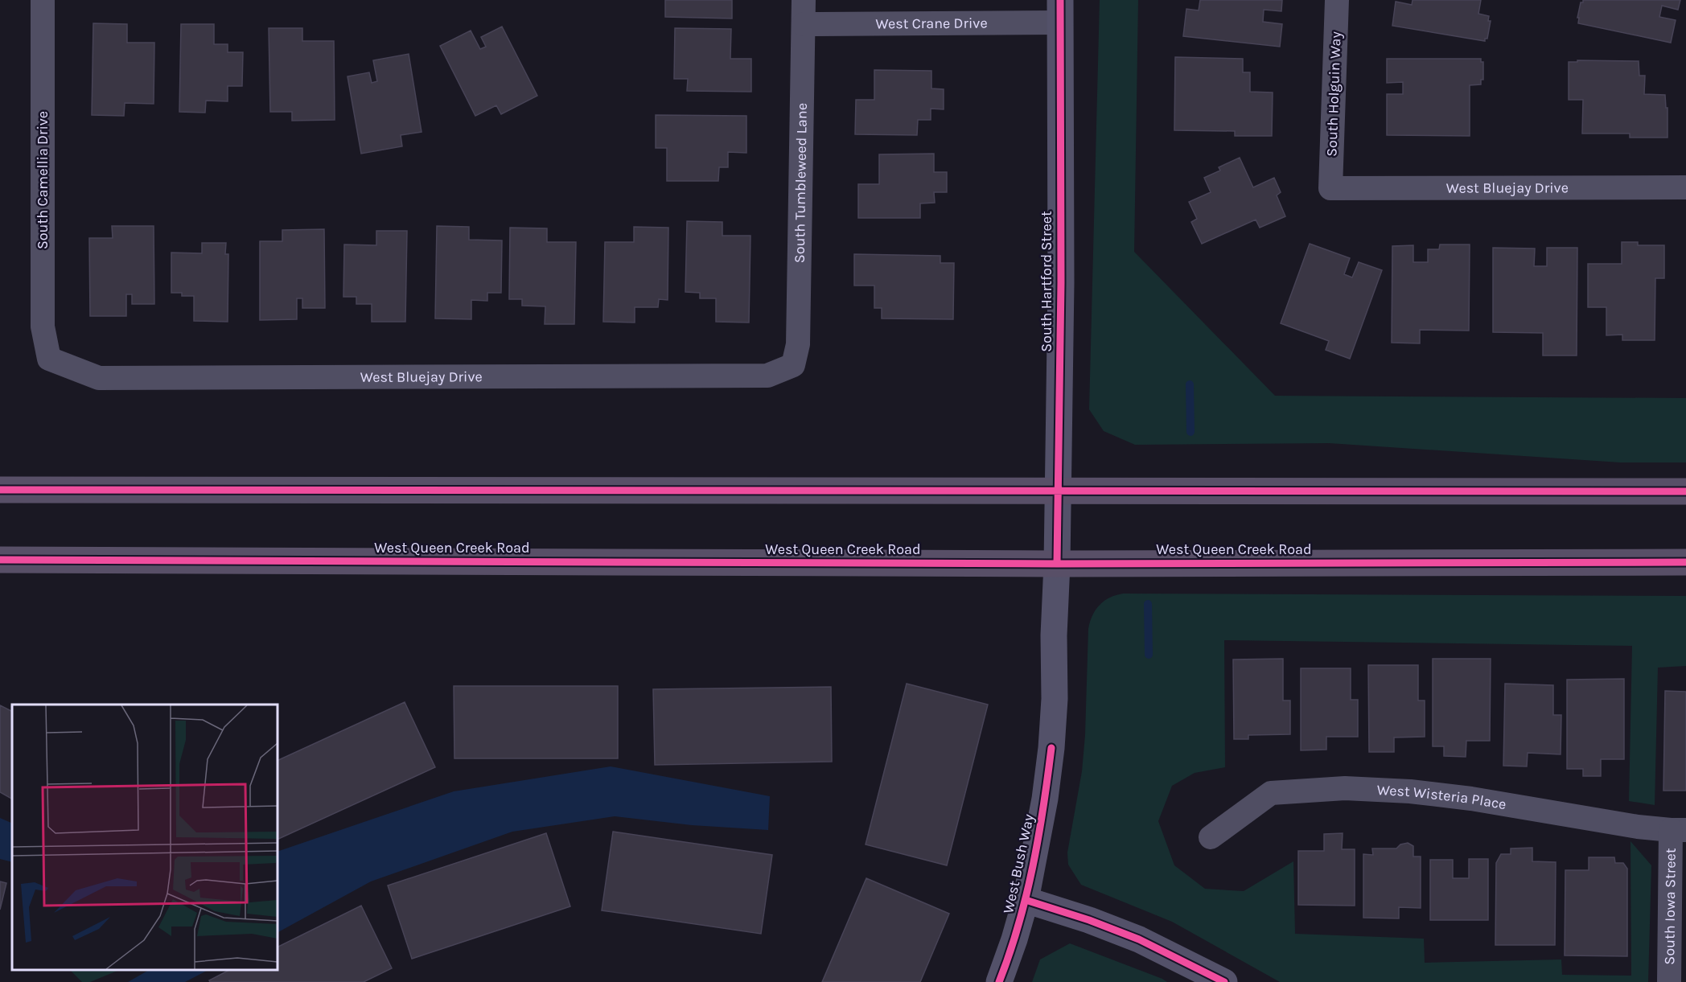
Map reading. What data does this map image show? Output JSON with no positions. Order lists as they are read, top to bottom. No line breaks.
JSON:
{"streets":{"main road":["West Queen Creek Road"],"street":["West Crane Drive","South Holguin Way","South Camellia Drive","South Tumbleweed Lane","West Bluejay Drive","South Hartford Street","West Wisteria Place","West Bush Way","South Iowa Street"]},"crossings":[["West Crane Drive","South Tumbleweed Lane"],["West Crane Drive","South Hartford Street"],["South Holguin Way","West Bluejay Drive"],["South Camellia Drive","West Bluejay Drive"],["South Tumbleweed Lane","West Bluejay Drive"],["South Hartford Street","West Queen Creek Road"],["South Hartford Street","West Bush Way"],["West Queen Creek Road","West Bush Way"],["West Wisteria Place","South Iowa Street"]]}
